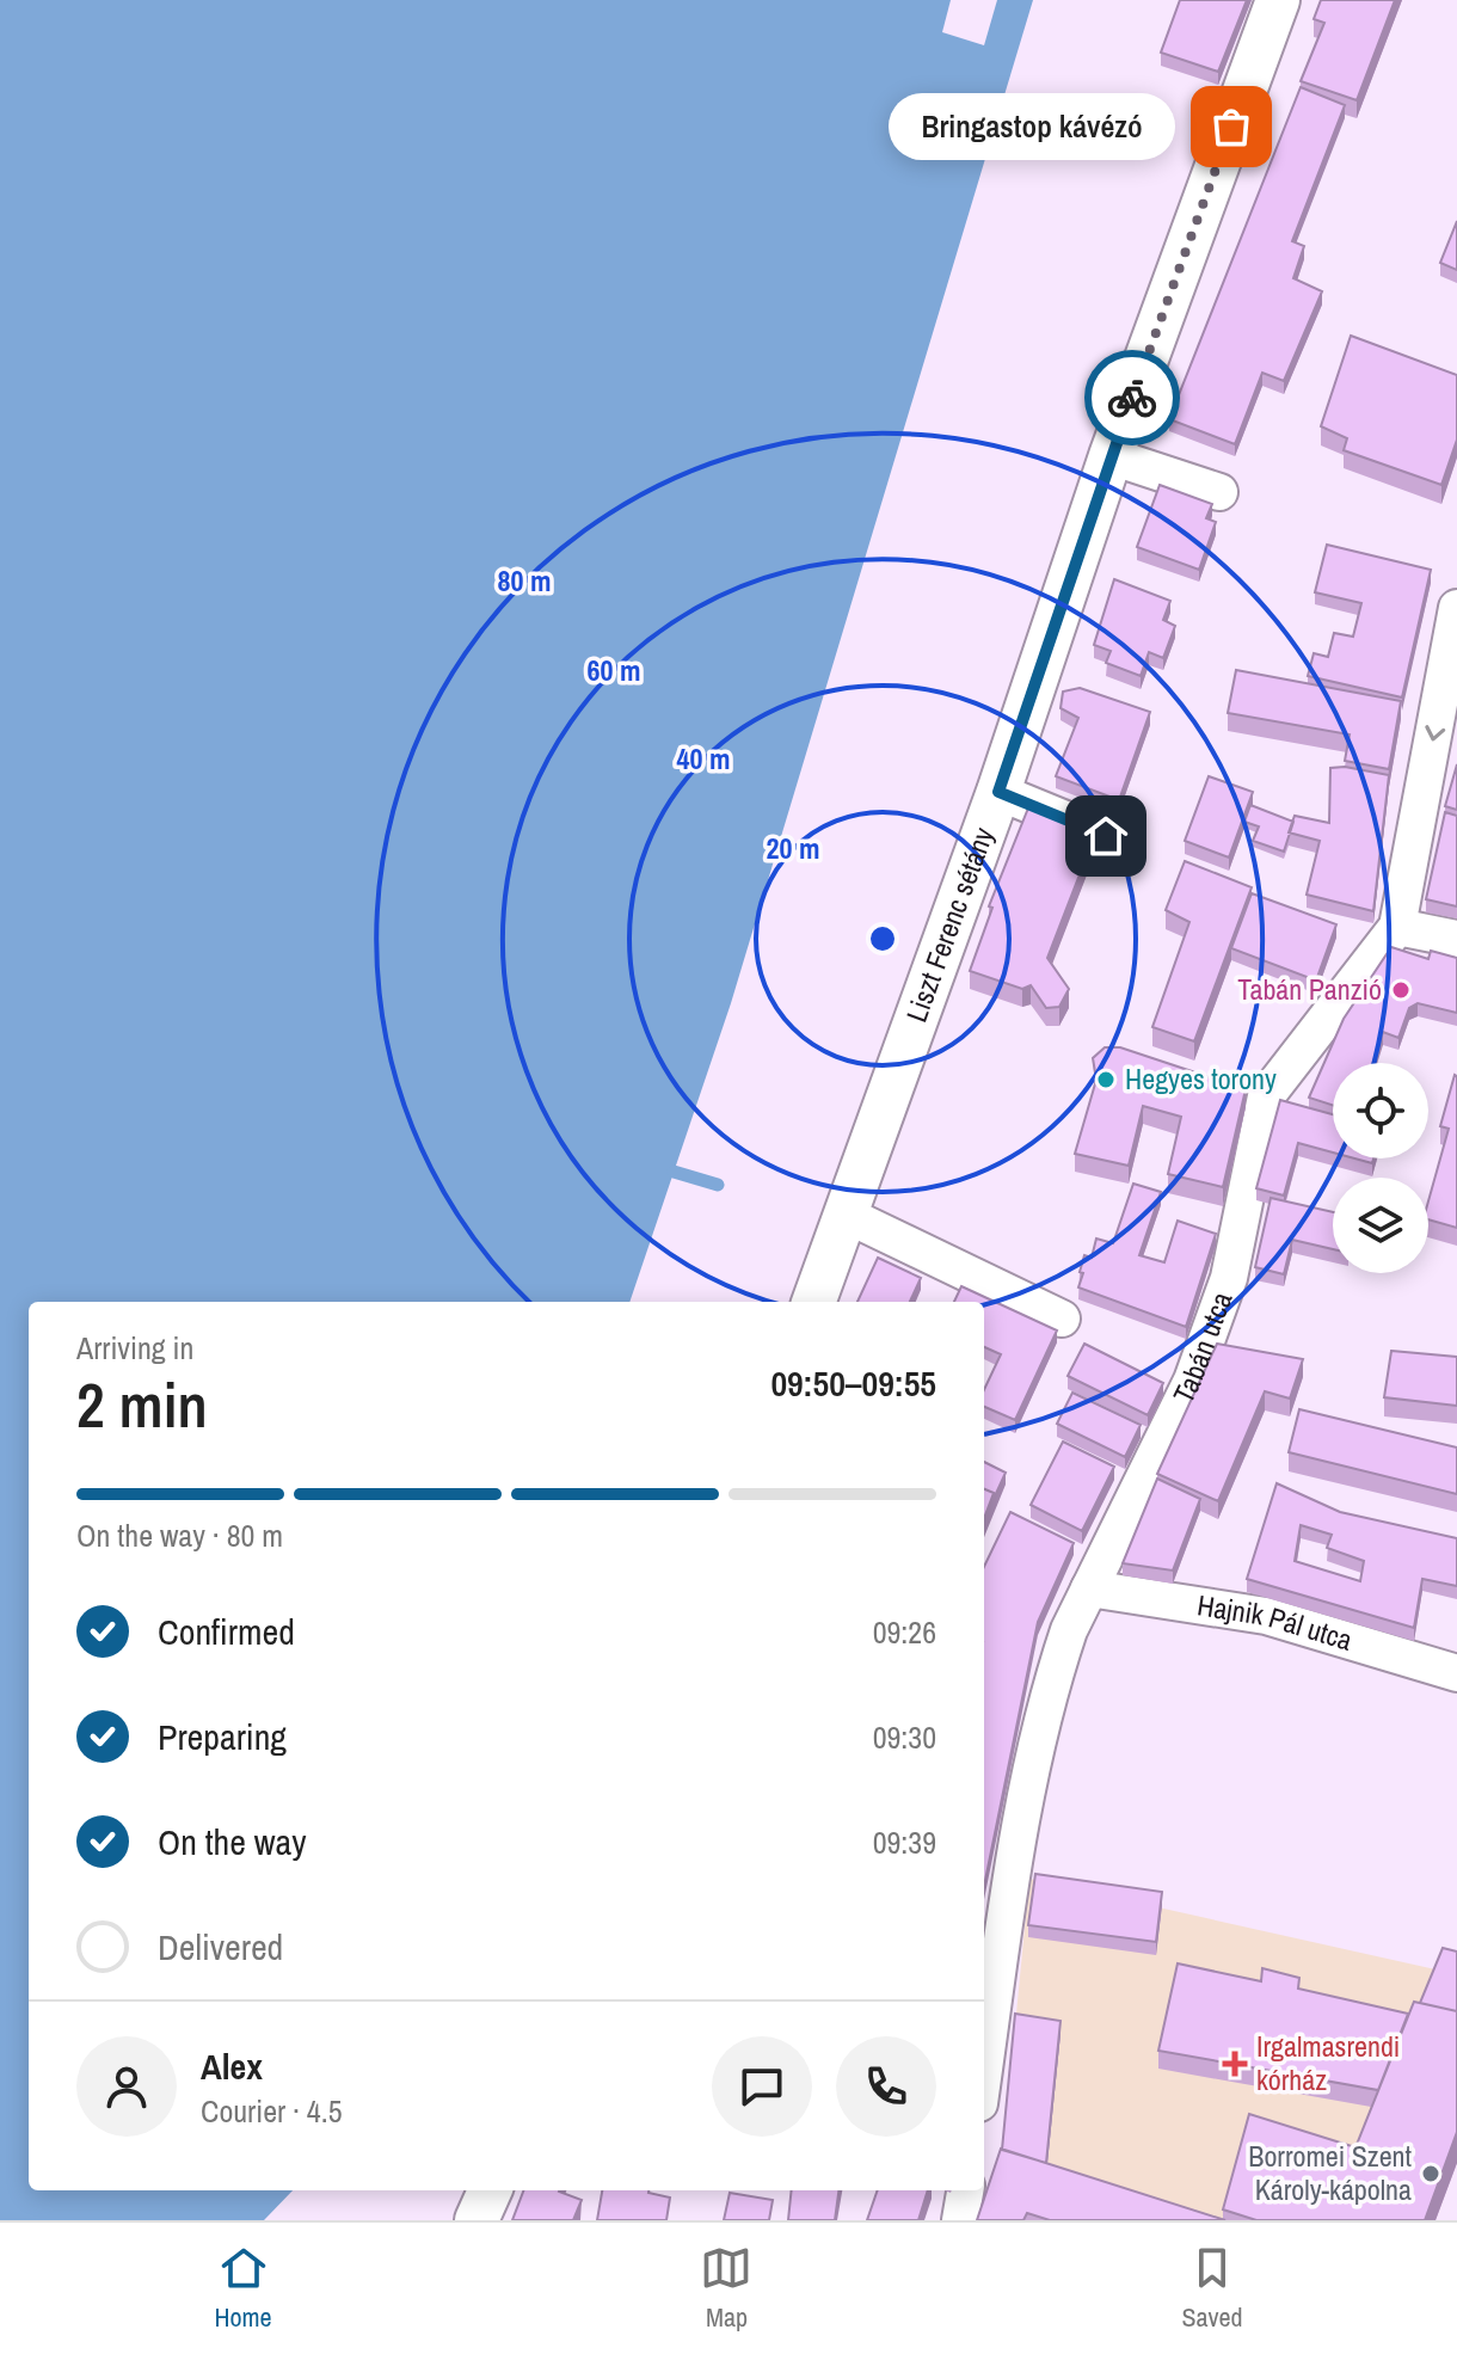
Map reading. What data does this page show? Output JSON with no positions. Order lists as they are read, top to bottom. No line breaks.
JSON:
{"streets":{"street":["Liszt Ferenc sétány","Tabán utca","Hajnik Pál utca"]},"crossings":[["Tabán utca","Hajnik Pál utca"]],"places":{"other":["Bringastop kávézó","Tabán Panzió","Hegyes torony","Borromei Szent Károly-kápolna"],"health":["Irgalmasrendi kórház"]},"page":{"bubble":"Bringastop kávézó","heading":["2 min","Arriving in","09:50–09:55"],"panel":["Alex","Courier · 4.5"],"bar":"On the way · 80 m","list":[["Confirmed","09:26"],["Preparing","09:30"],["On the way","09:39"],"Delivered"],"tabs":["Home","Map","Saved"]},"rings":["80 m","60 m","40 m","20 m"]}
